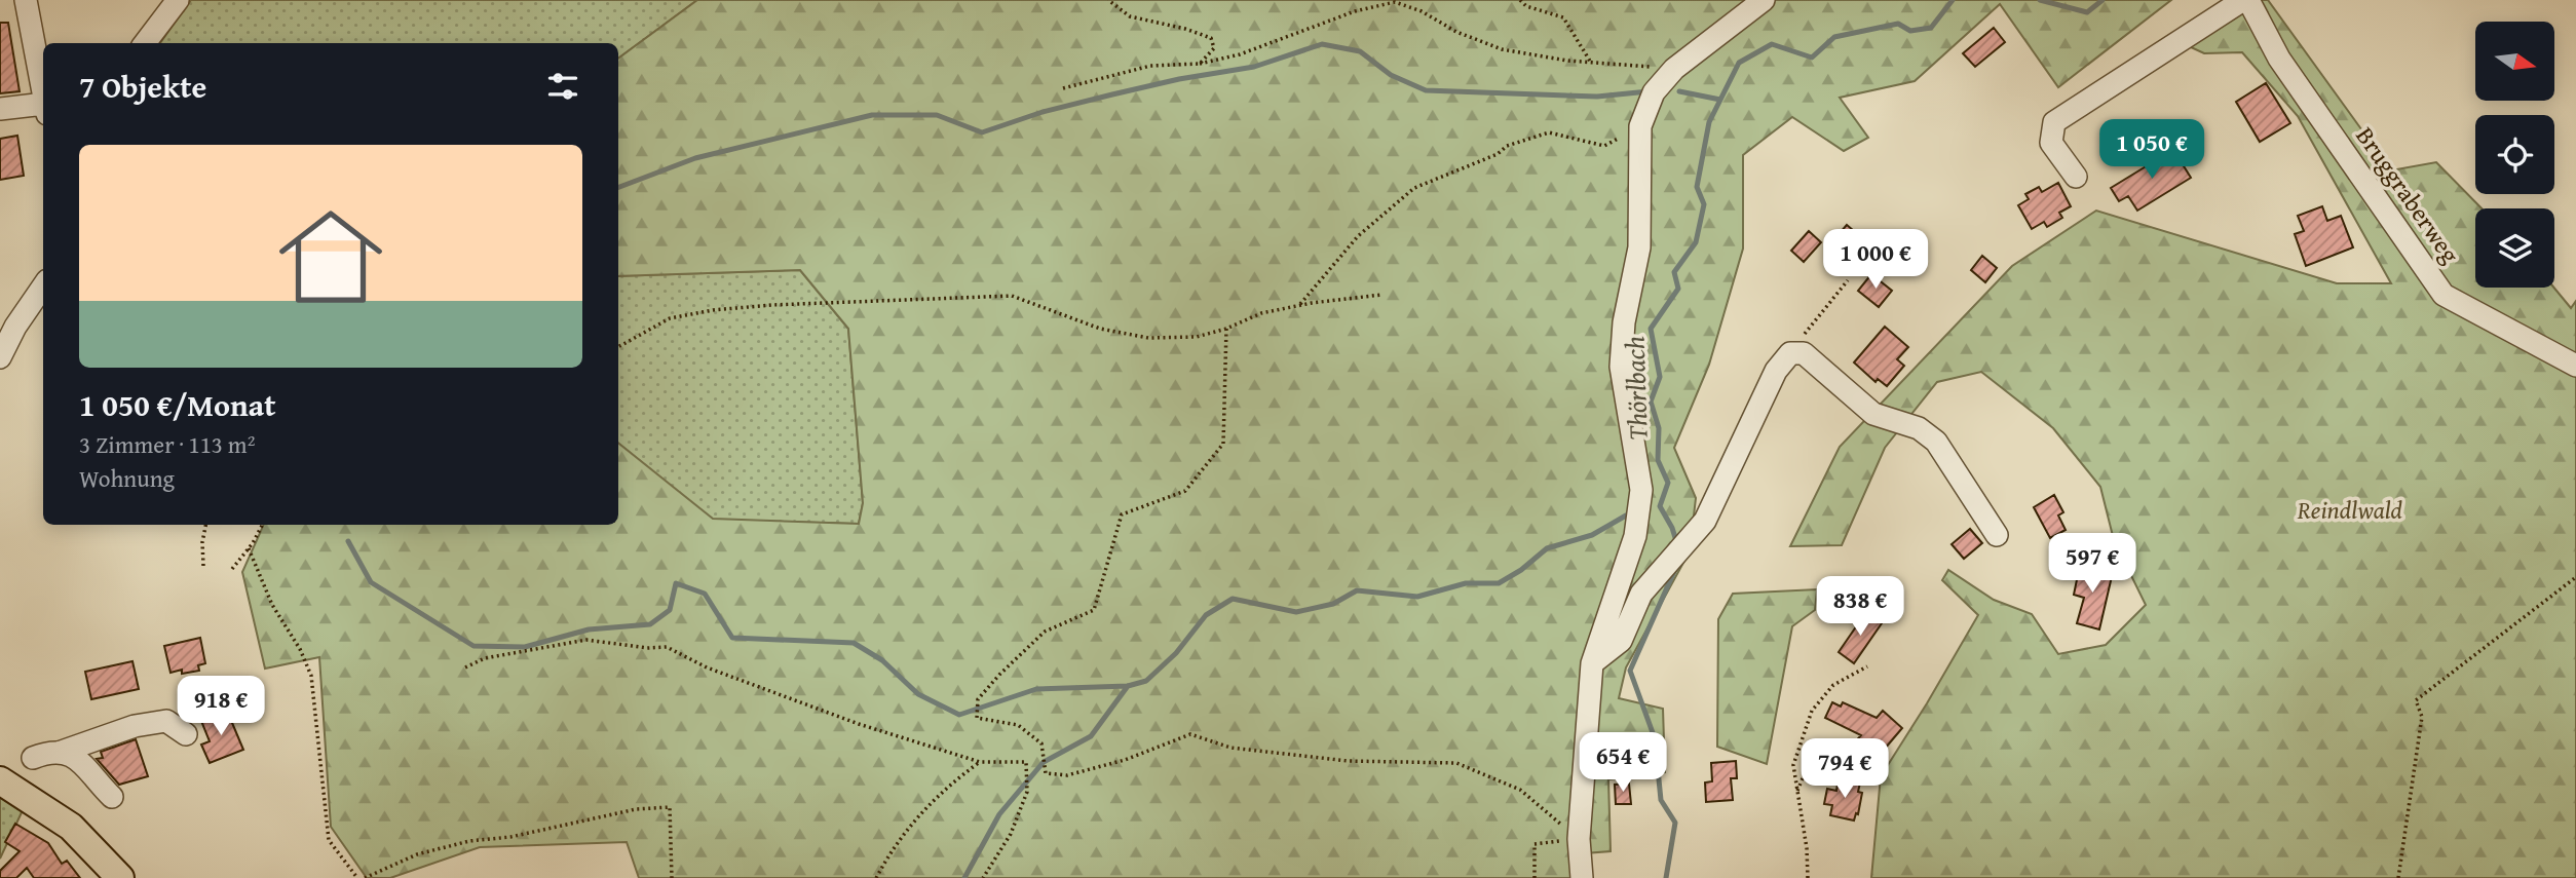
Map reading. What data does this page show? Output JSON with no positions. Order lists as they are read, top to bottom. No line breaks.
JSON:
{"streets":{"street":["Bruggraberweg"]},"water":["Thörlbach"],"parks":["Reindlwald"],"north":"right","page":{"heading":"7 Objekte","price":["1 050 €","1 000 €","597 €","838 €","918 €","654 €","794 €"],"list":[{"name":"1 050 €/Monat","note":"3 Zimmer · 113 m² · Wohnung"}]}}
